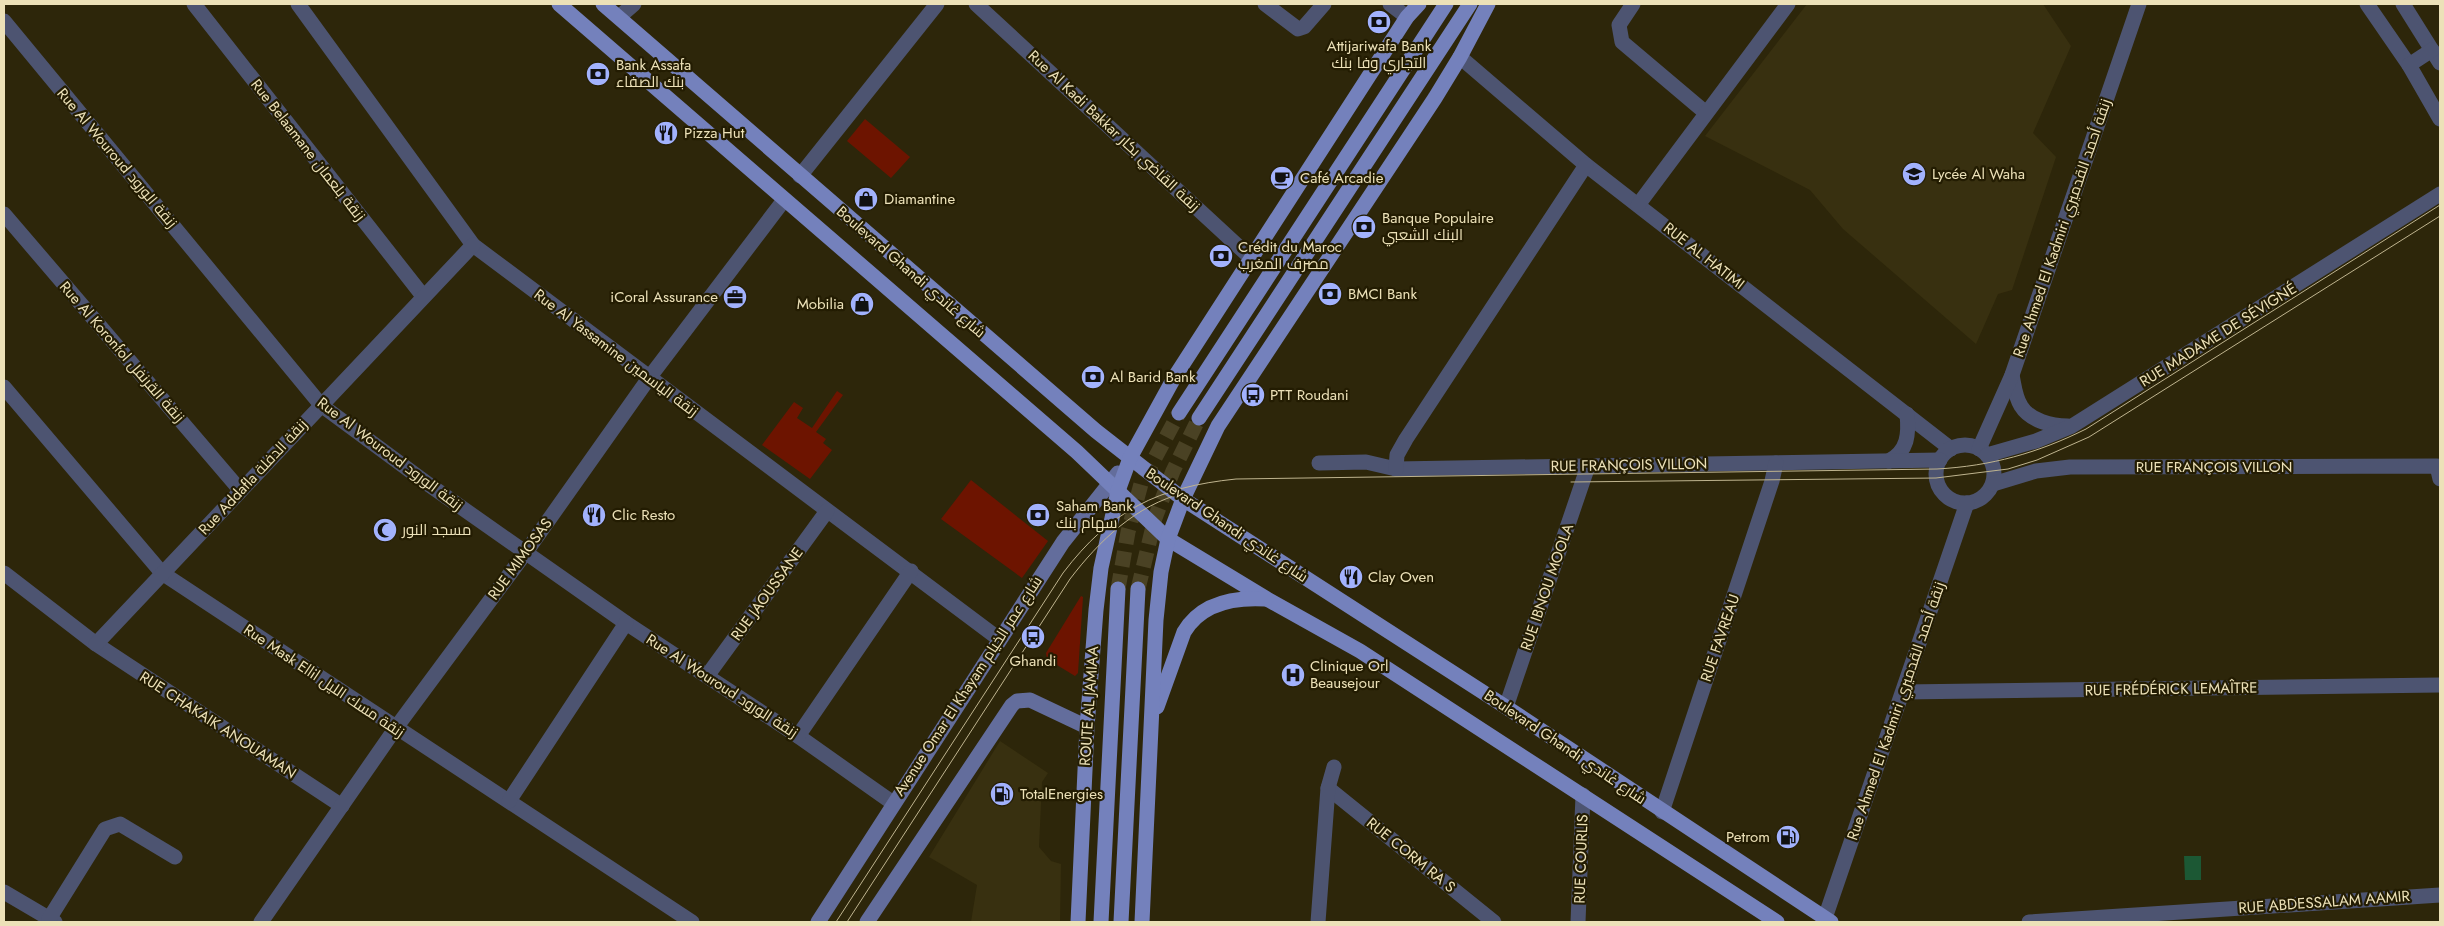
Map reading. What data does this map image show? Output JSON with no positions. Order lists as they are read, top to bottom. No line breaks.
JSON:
{"streets":{"main road":["Boulevard Ghandi شارع غاندي","Avenue Omar El Khayam شارع عمر الخيام","ROUTE AL JAMIAA"],"street":["Rue Al Kadi Bakkar زنقة القاضي بكار","Rue Belaamane زنقة بلعمان","Rue Al Wouroud زنقة الورود","Rue Ahmed El Kadmiri زنقة أحمد القدميري","RUE AL HATIMI","RUE MADAME DE SÉVIGNÉ","Rue Al Koronfol زنقة القرنفل","Rue Al Yassamine زنقة الياسمين","RUE FRANÇOIS VILLON","Rue Addafla زنقة الدفلة","RUE MIMOSAS","RUE IBNOU MOOLA","RUE JAOUSSANE","RUE FAVREAU","Rue Mask Ellil زنقة مسك الليل","RUE FRÉDÉRICK LEMAÎTRE","RUE CHAKAIK ANOUAMAN","RUE CORM RA S","RUE COURLIS","RUE ABDESSALAM AAMIR"]},"crossings":[["Rue Al Kadi Bakkar زنقة القاضي بكار","ROUTE AL JAMIAA"],["Rue Belaamane زنقة بلعمان","Rue Addafla زنقة الدفلة"],["Rue Al Wouroud زنقة الورود","Rue Addafla زنقة الدفلة"],["Rue Al Wouroud زنقة الورود","RUE MIMOSAS"],["Rue Al Wouroud زنقة الورود","RUE JAOUSSANE"],["Rue Al Wouroud زنقة الورود","Avenue Omar El Khayam شارع عمر الخيام"],["Rue Ahmed El Kadmiri زنقة أحمد القدميري","RUE AL HATIMI"],["Rue Ahmed El Kadmiri زنقة أحمد القدميري","Boulevard Ghandi شارع غاندي"],["Rue Ahmed El Kadmiri زنقة أحمد القدميري","RUE MADAME DE SÉVIGNÉ"],["Rue Ahmed El Kadmiri زنقة أحمد القدميري","RUE FRANÇOIS VILLON"],["Rue Ahmed El Kadmiri زنقة أحمد القدميري","RUE FRÉDÉRICK LEMAÎTRE"],["RUE AL HATIMI","RUE MADAME DE SÉVIGNÉ"],["RUE AL HATIMI","RUE FRANÇOIS VILLON"],["Boulevard Ghandi شارع غاندي","RUE MIMOSAS"],["Boulevard Ghandi شارع غاندي","RUE IBNOU MOOLA"],["Boulevard Ghandi شارع غاندي","RUE FAVREAU"],["Boulevard Ghandi شارع غاندي","Avenue Omar El Khayam شارع عمر الخيام"],["Boulevard Ghandi شارع غاندي","ROUTE AL JAMIAA"],["Boulevard Ghandi شارع غاندي","RUE COURLIS"],["RUE MADAME DE SÉVIGNÉ","RUE FRANÇOIS VILLON"],["Rue Al Koronfol زنقة القرنفل","Rue Addafla زنقة الدفلة"],["Rue Al Yassamine زنقة الياسمين","Rue Addafla زنقة الدفلة"],["Rue Al Yassamine زنقة الياسمين","RUE MIMOSAS"],["Rue Al Yassamine زنقة الياسمين","RUE JAOUSSANE"],["Rue Al Yassamine زنقة الياسمين","Avenue Omar El Khayam شارع عمر الخيام"],["RUE FRANÇOIS VILLON","RUE IBNOU MOOLA"],["RUE FRANÇOIS VILLON","RUE FAVREAU"],["Rue Addafla زنقة الدفلة","Rue Mask Ellil زنقة مسك الليل"],["Rue Addafla زنقة الدفلة","RUE CHAKAIK ANOUAMAN"],["RUE MIMOSAS","Rue Mask Ellil زنقة مسك الليل"],["RUE MIMOSAS","RUE CHAKAIK ANOUAMAN"],["Avenue Omar El Khayam شارع عمر الخيام","ROUTE AL JAMIAA"]],"places":{"bank":["Attijariwafa Bank التجاري وفا بنك","Bank Assafa بنك الصفاء","Banque Populaire البنك الشعبي","Crédit du Maroc مصرف المغرب","BMCI Bank","Al Barid Bank","Saham Bank سهام بنك"],"restaurant":["Pizza Hut","Clic Resto","Clay Oven"],"school or university":["Lycée Al Waha"],"cafe":["Café Arcadie"],"shop":["Diamantine","Mobilia"],"office":["iCoral Assurance"],"bus stop":["PTT Roudani","Ghandi"],"mosque":["مسجد النور"],"hospital":["Clinique Orl Beausejour"],"fuel station":["TotalEnergies","Petrom"]}}
